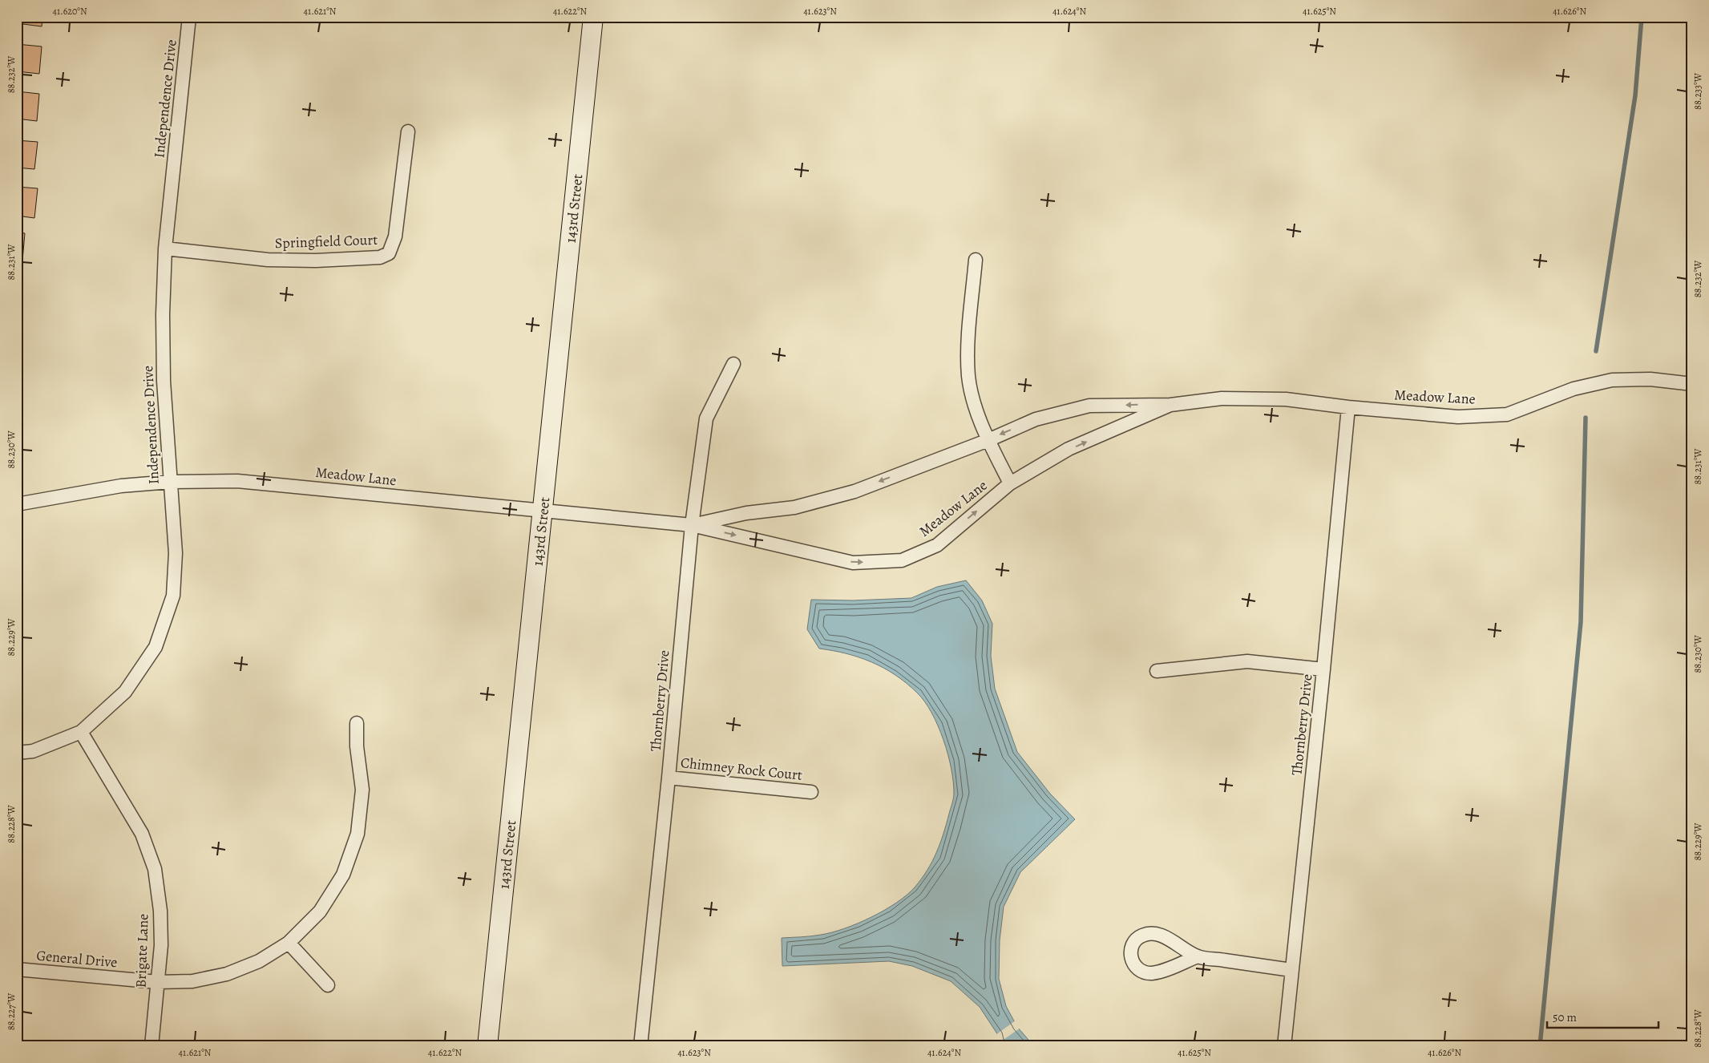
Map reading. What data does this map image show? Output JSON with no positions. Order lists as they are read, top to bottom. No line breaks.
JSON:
{"streets":{"street":["Independence Drive","143rd Street","Springfield Court","Meadow Lane","Thornberry Drive","Chimney Rock Court","Brigate Lane","General Drive"]},"crossings":[["Independence Drive","Springfield Court"],["Independence Drive","Meadow Lane"],["Independence Drive","Brigate Lane"],["143rd Street","Meadow Lane"],["Meadow Lane","Thornberry Drive"],["Thornberry Drive","Chimney Rock Court"],["Brigate Lane","General Drive"]],"scale_bar":"50 m","coordinates":["41.620°N","41.621°N","41.622°N","41.623°N","41.624°N","41.625°N","41.626°N","88.232°W","88.233°W","88.231°W","88.230°W","88.229°W","88.228°W","88.227°W"]}
